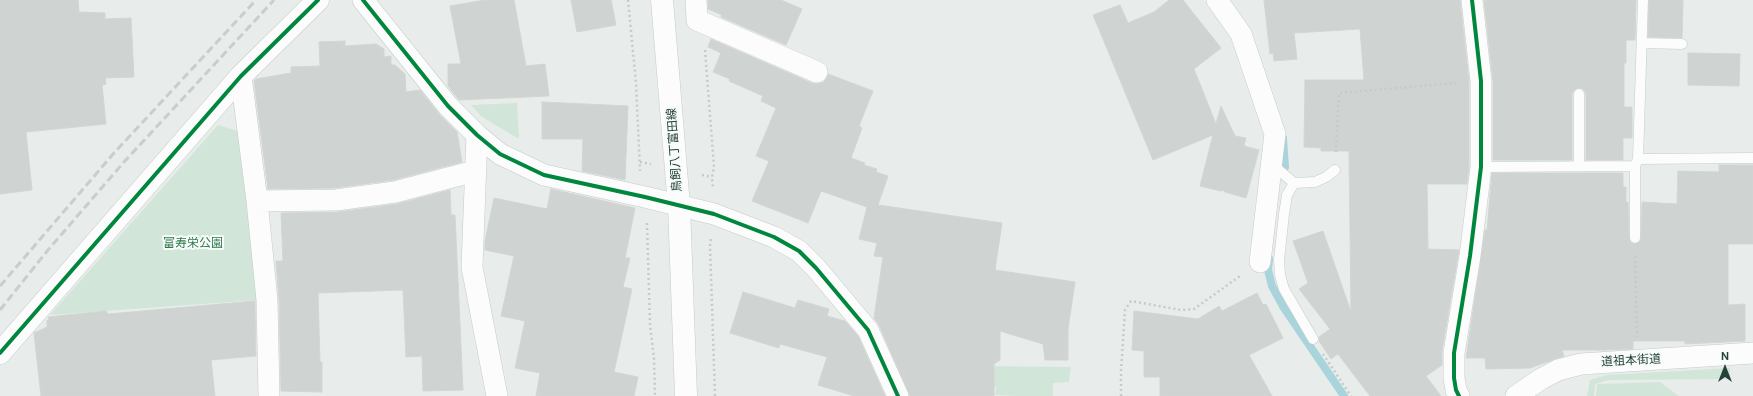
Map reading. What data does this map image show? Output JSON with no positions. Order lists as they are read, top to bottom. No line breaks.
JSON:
{"streets":{"street":["鳥飼八丁富田線","道祖本街道"]},"parks":["富寿栄公園"],"north":"top"}
